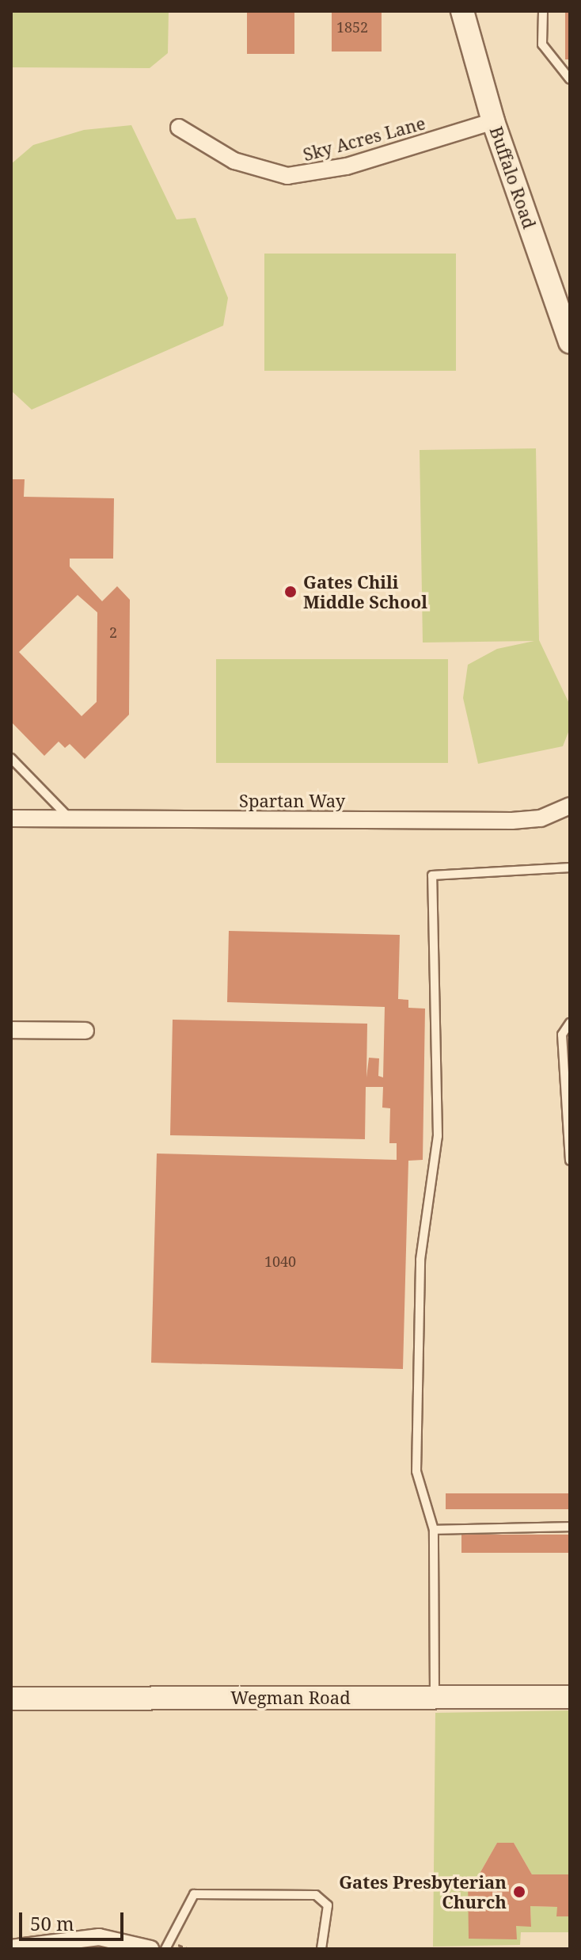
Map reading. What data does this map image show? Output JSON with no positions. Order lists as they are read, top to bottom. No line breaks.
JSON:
{"streets":{"street":["Sky Acres Lane","Buffalo Road","Spartan Way","Wegman Road"]},"crossings":[["Sky Acres Lane","Buffalo Road"]],"places":["Gates Chili Middle School","Gates Presbyterian Church"],"house_numbers":["1852","2","1040"],"scale_bar":"50 m"}
